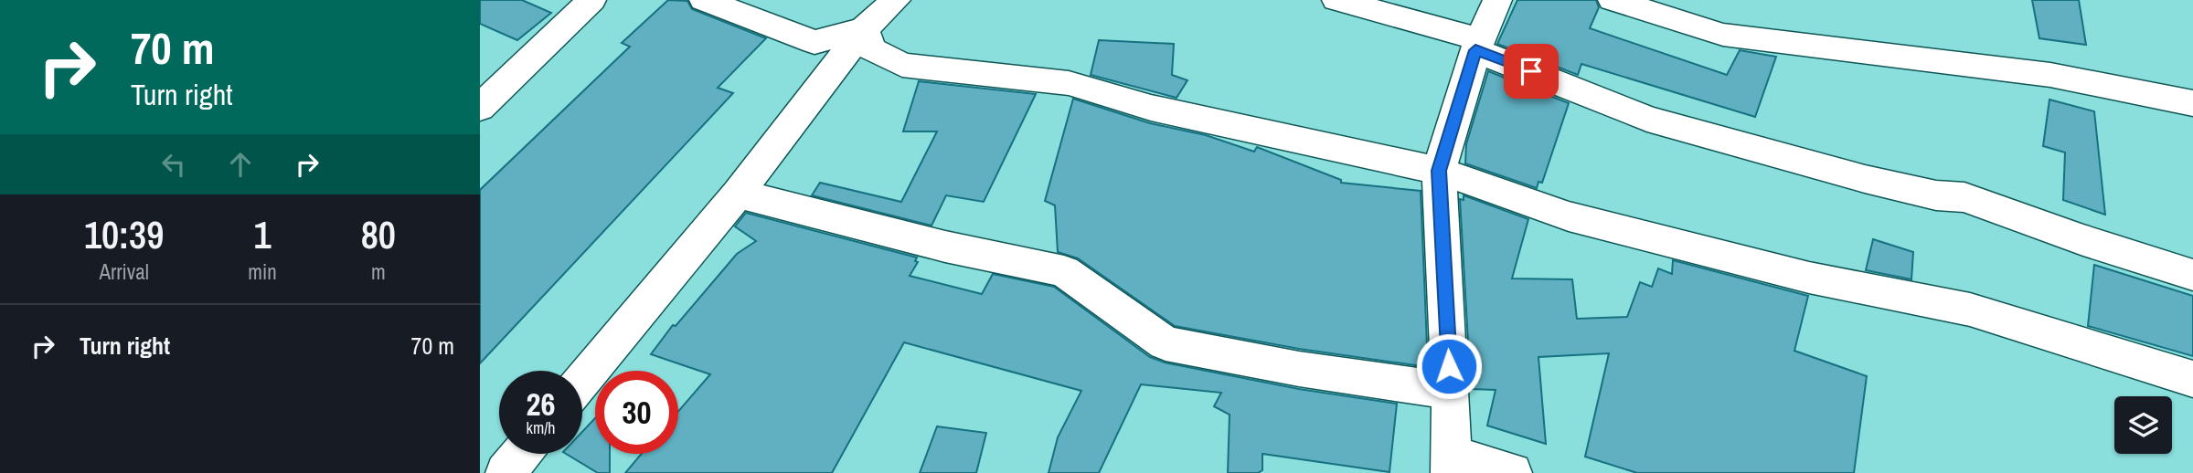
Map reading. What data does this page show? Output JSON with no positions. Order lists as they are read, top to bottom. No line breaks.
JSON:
{"page":{"turn":["70 m","Turn right"],"eta":["10:39","Arrival","1","min","80","m"],"list":[{"name":"Turn right","value":"70 m"}],"speed":"26 km/h","limit":"30"}}
